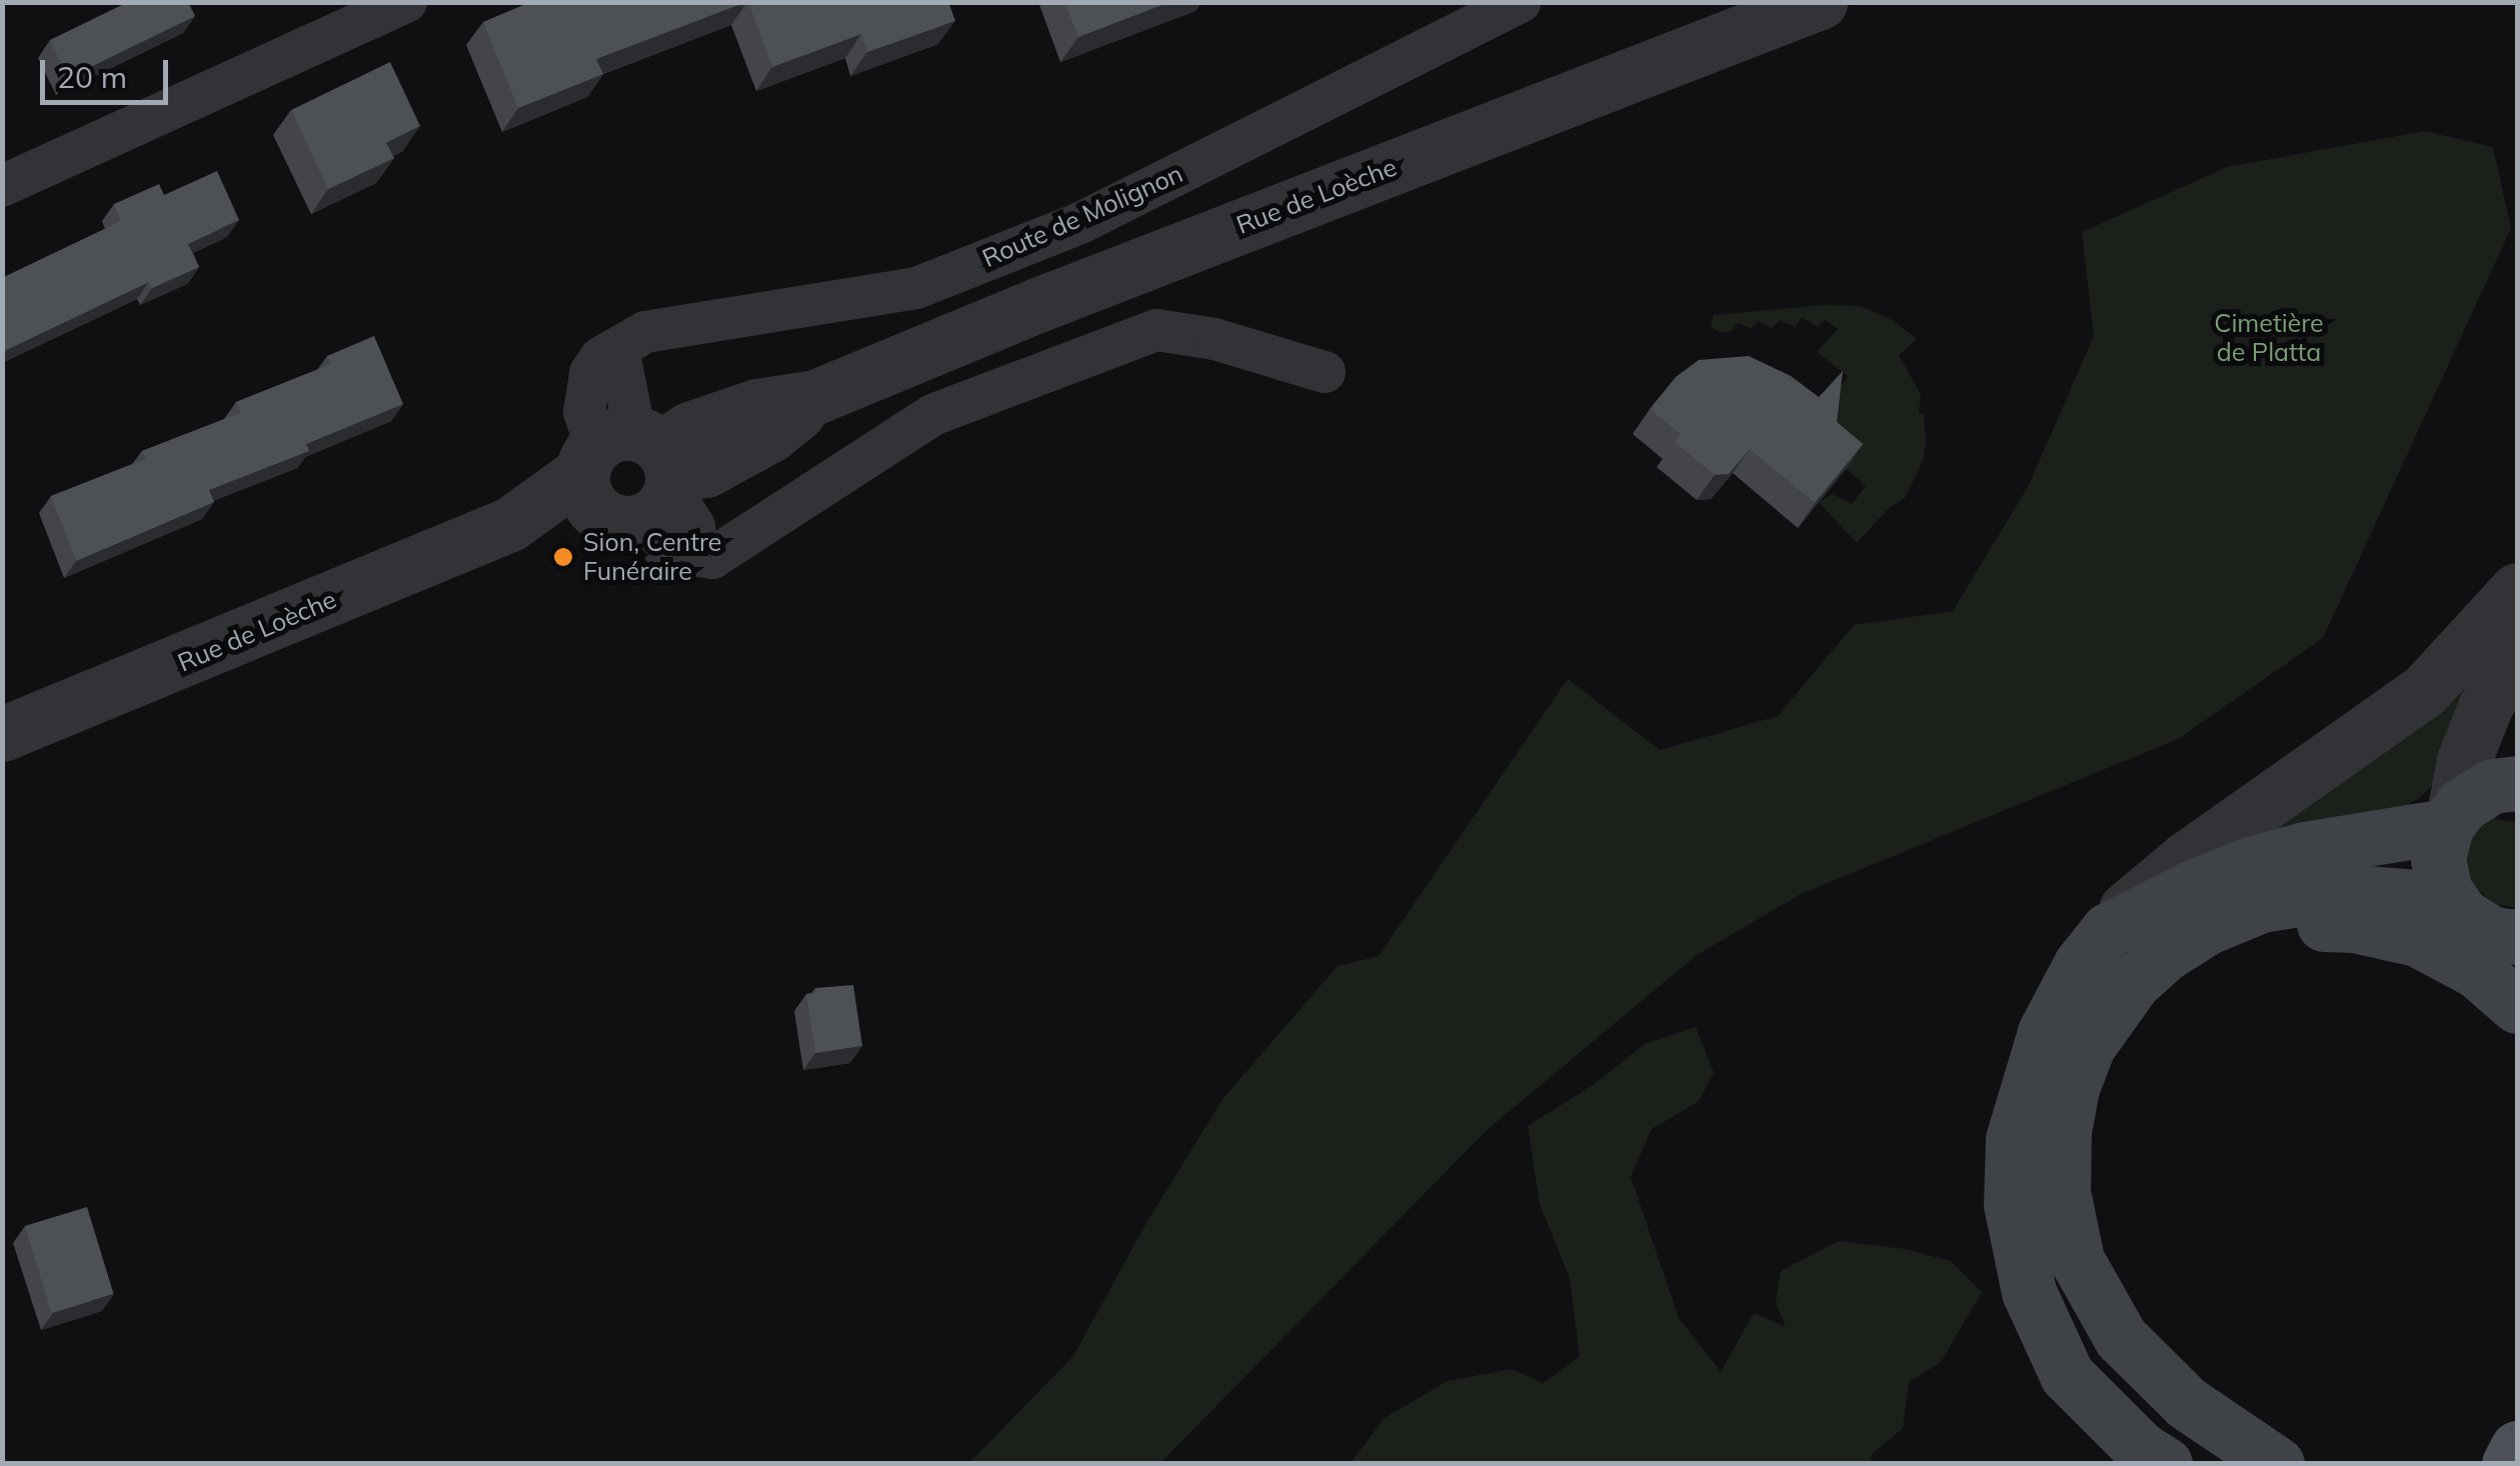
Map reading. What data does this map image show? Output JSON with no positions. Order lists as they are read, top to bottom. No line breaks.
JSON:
{"streets":{"street":["Rue de Loèche","Route de Molignon"]},"crossings":[["Rue de Loèche","Route de Molignon"]],"parks":["Cimetière de Platta"],"places":["Sion, Centre Funéraire"],"scale_bar":"20 m"}
